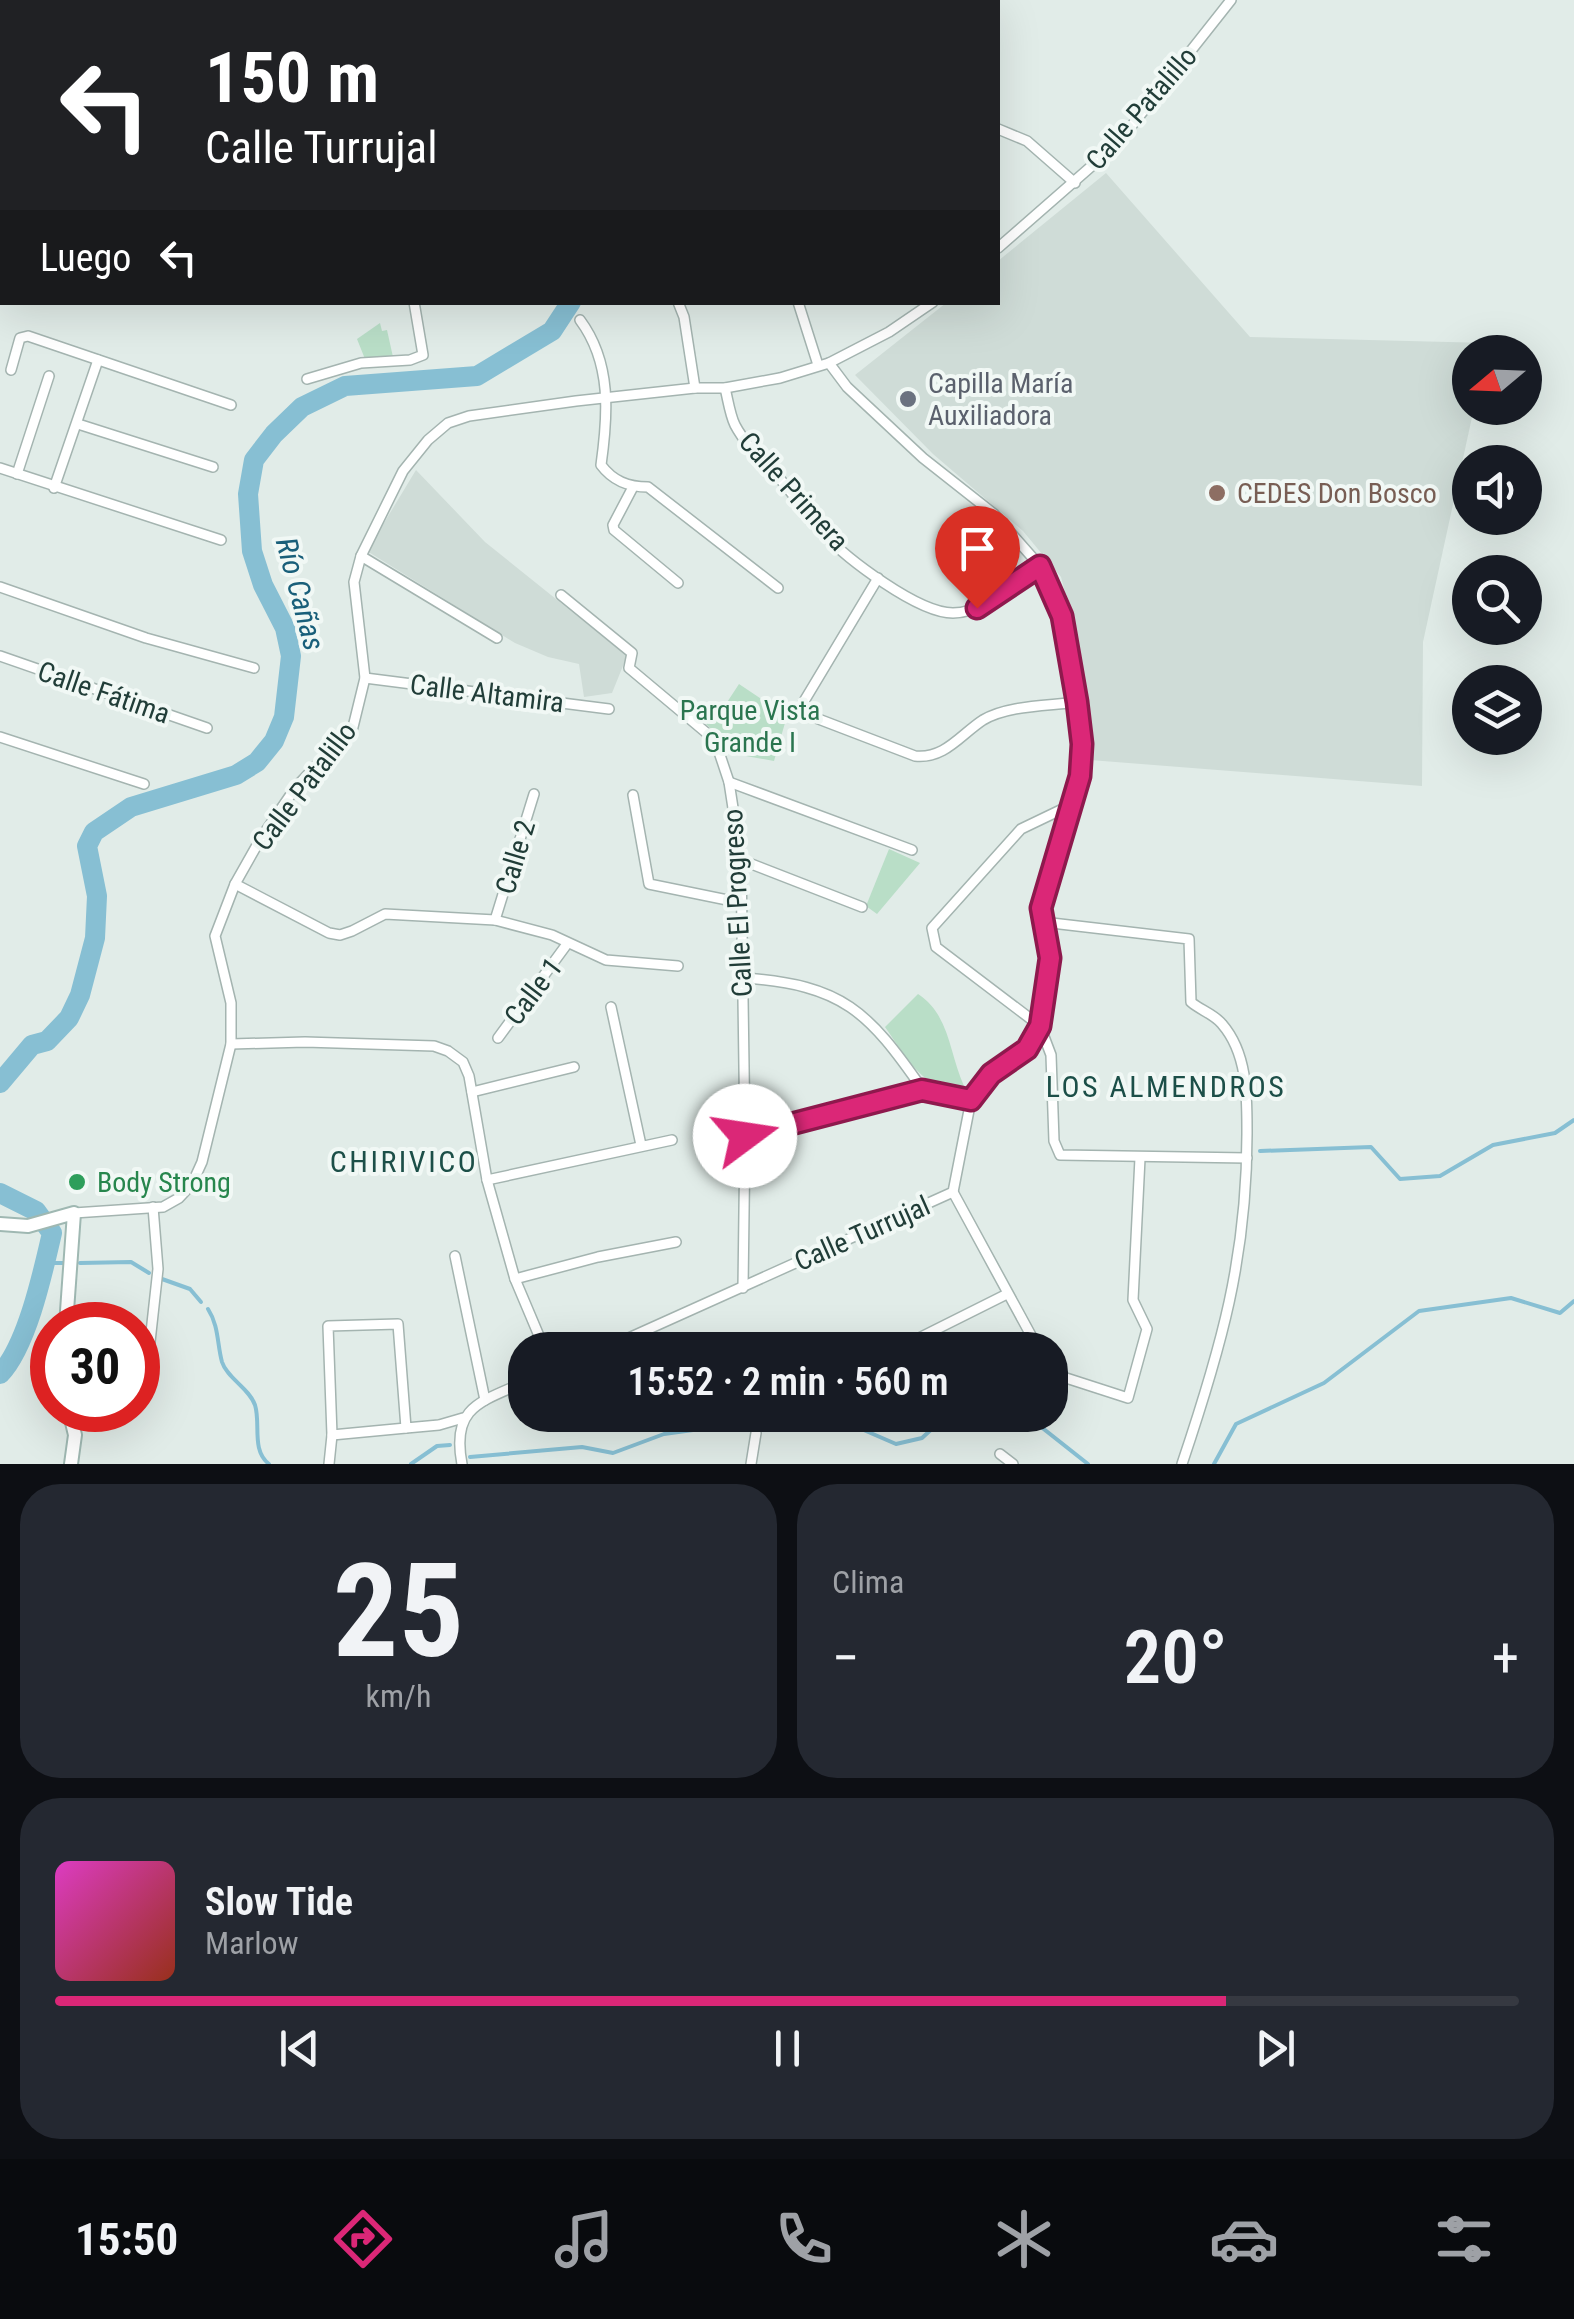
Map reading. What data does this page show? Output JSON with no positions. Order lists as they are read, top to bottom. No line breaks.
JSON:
{"streets":{"street":["Calle Patalillo","Calle Primera","Calle Fátima","Calle Altamira","Calle 2","Calle El Progreso","Calle 1","Calle Turrujal"]},"crossings":[["Calle Patalillo","Calle Primera"],["Calle Patalillo","Calle Altamira"],["Calle El Progreso","Calle Turrujal"]],"districts":["LOS ALMENDROS","CHIRIVICO"],"water":["Río Cañas"],"parks":["Parque Vista Grande I"],"places":["Capilla María Auxiliadora","CEDES Don Bosco","Body Strong"],"north":"left","page":{"turn":["150 m","Calle Turrujal"],"then":"Luego","limit":"30","trip":"15:52 · 2 min · 560 m","tile":[["25","km/h"],"Clima"],"heat":["−","20°","+"],"song":["Slow Tide","Marlow"],"tabs":"15:50"}}
